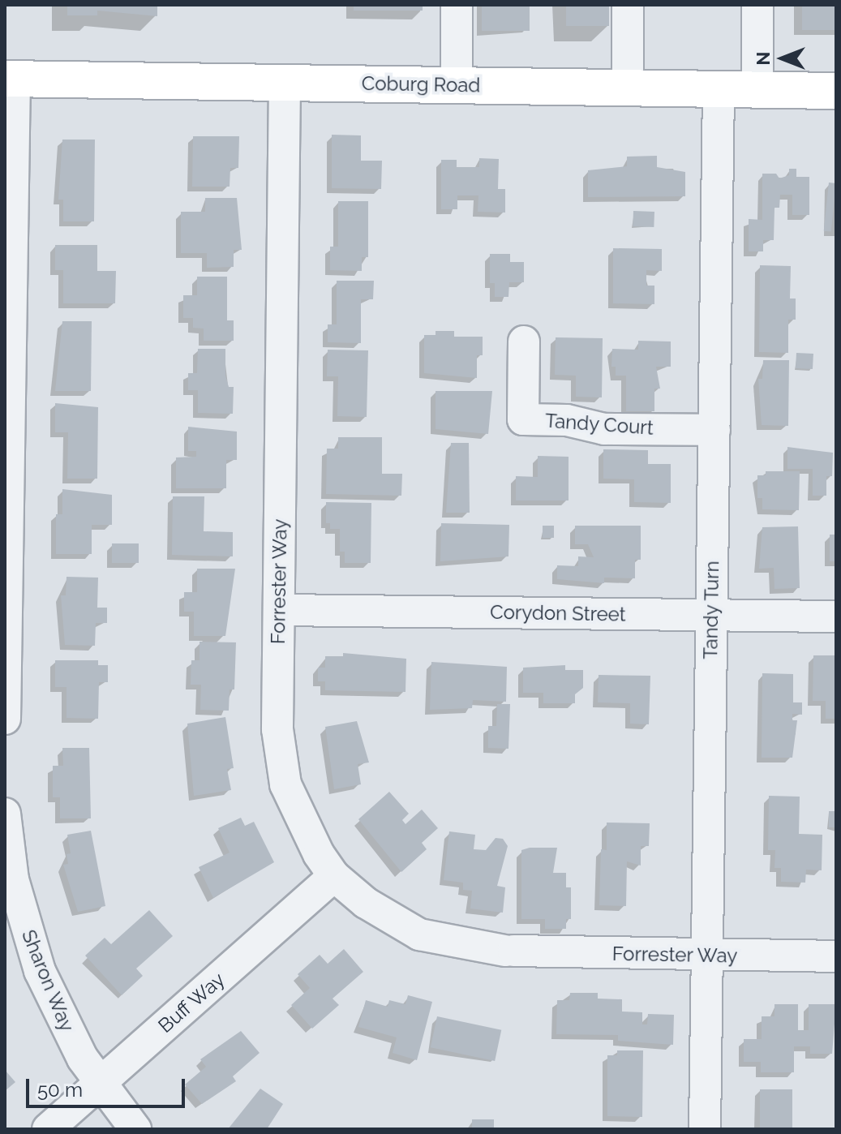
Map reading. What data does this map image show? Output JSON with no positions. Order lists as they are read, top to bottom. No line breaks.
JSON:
{"streets":{"main road":["Coburg Road"],"street":["Tandy Court","Forrester Way","Tandy Turn","Corydon Street","Sharon Way","Buff Way"]},"crossings":[["Coburg Road","Forrester Way"],["Coburg Road","Tandy Turn"],["Tandy Court","Tandy Turn"],["Forrester Way","Tandy Turn"],["Forrester Way","Corydon Street"],["Forrester Way","Buff Way"],["Tandy Turn","Corydon Street"],["Sharon Way","Buff Way"]],"scale_bar":"50 m","north":"left"}
